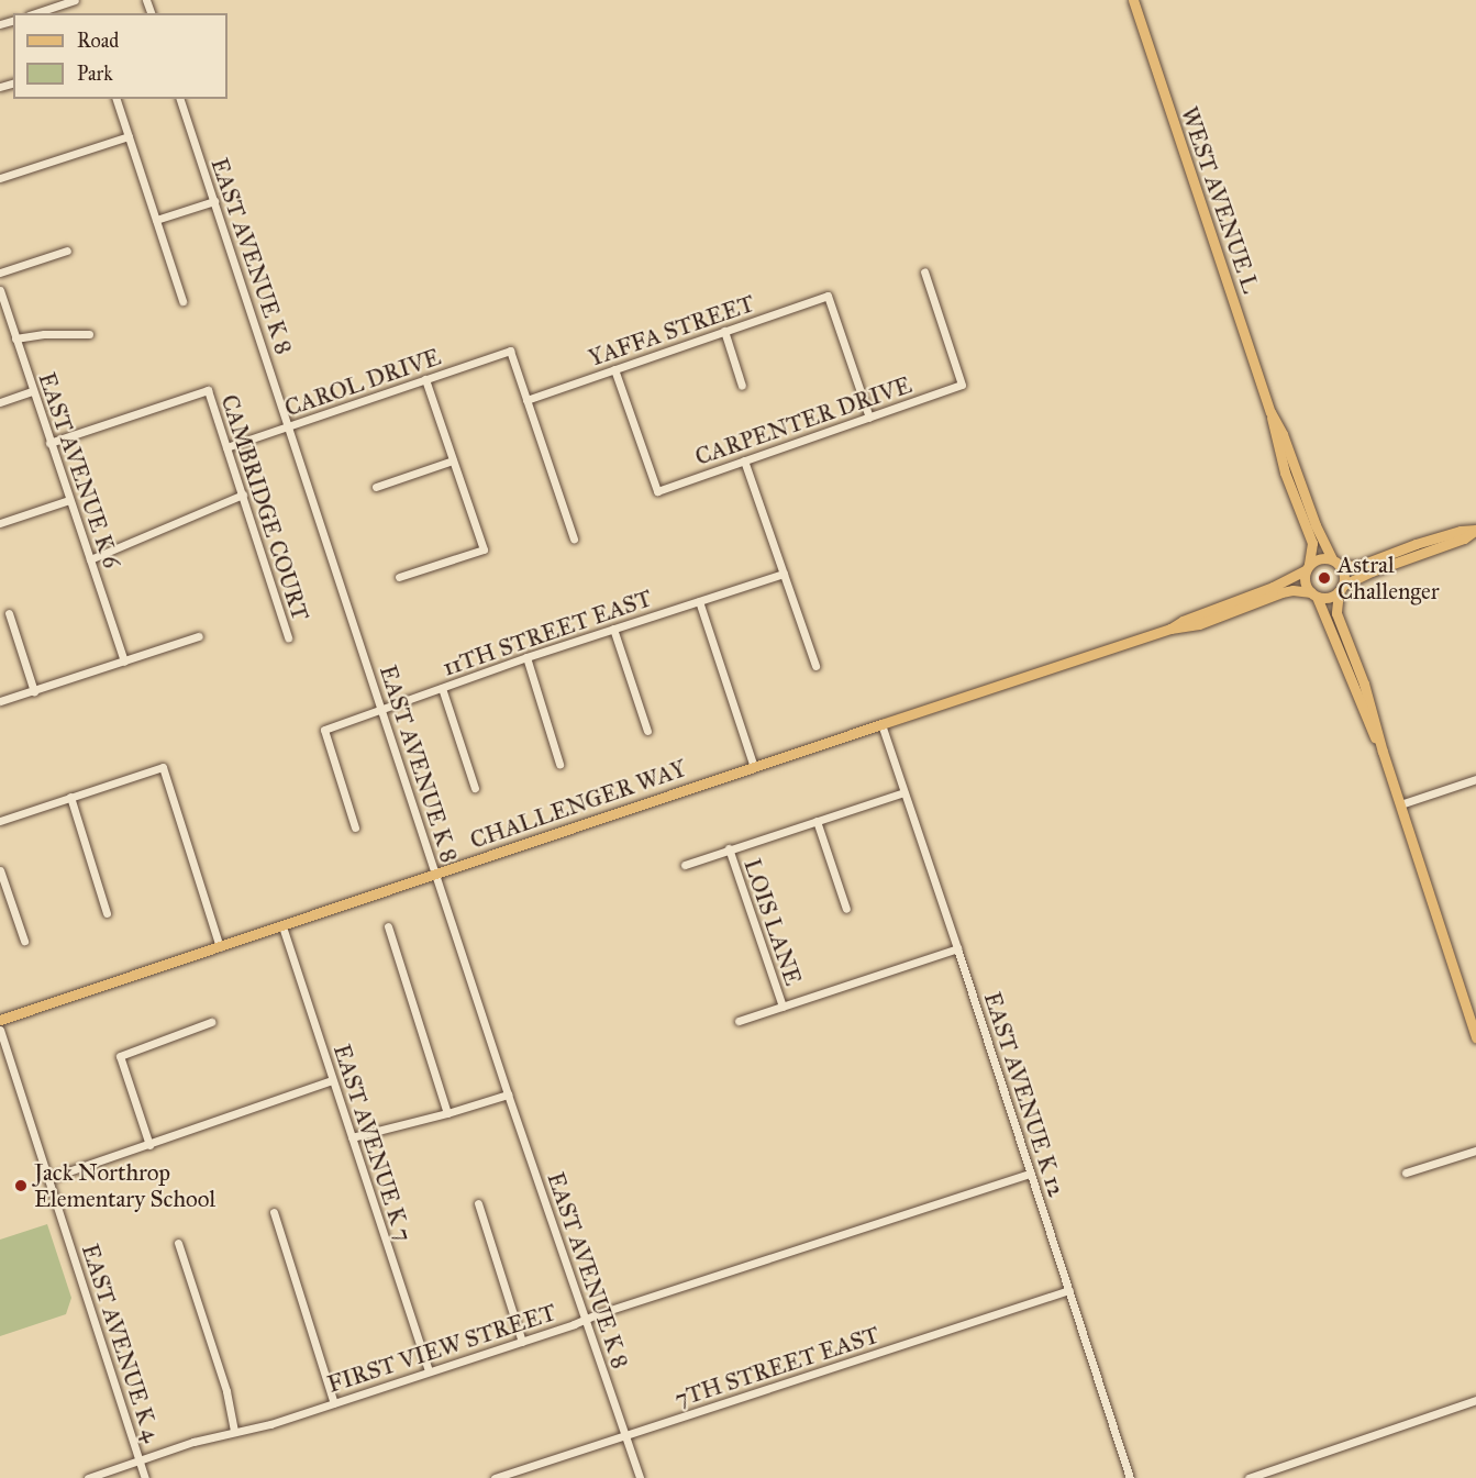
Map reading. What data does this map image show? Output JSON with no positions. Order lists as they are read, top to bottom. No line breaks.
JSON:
{"streets":{"main road":["WEST AVENUE L","CHALLENGER WAY"],"street":["EAST AVENUE K 8","YAFFA STREET","CAROL DRIVE","CARPENTER DRIVE","EAST AVENUE K 6","CAMBRIDGE COURT","11TH STREET EAST","LOIS LANE","EAST AVENUE K 12","EAST AVENUE K 7","EAST AVENUE K 4","FIRST VIEW STREET","7TH STREET EAST"]},"crossings":[["WEST AVENUE L","CHALLENGER WAY"],["EAST AVENUE K 8","CAROL DRIVE"],["EAST AVENUE K 8","11TH STREET EAST"],["EAST AVENUE K 8","CHALLENGER WAY"],["EAST AVENUE K 8","FIRST VIEW STREET"],["EAST AVENUE K 8","7TH STREET EAST"],["YAFFA STREET","CAROL DRIVE"],["YAFFA STREET","CARPENTER DRIVE"],["CAROL DRIVE","CAMBRIDGE COURT"],["EAST AVENUE K 6","CAMBRIDGE COURT"],["CHALLENGER WAY","EAST AVENUE K 12"],["CHALLENGER WAY","EAST AVENUE K 7"],["EAST AVENUE K 12","FIRST VIEW STREET"],["EAST AVENUE K 12","7TH STREET EAST"],["EAST AVENUE K 7","FIRST VIEW STREET"],["EAST AVENUE K 4","FIRST VIEW STREET"]],"places":["Astral Challenger","Jack Northrop Elementary School"],"legend":["Road","Park"]}
